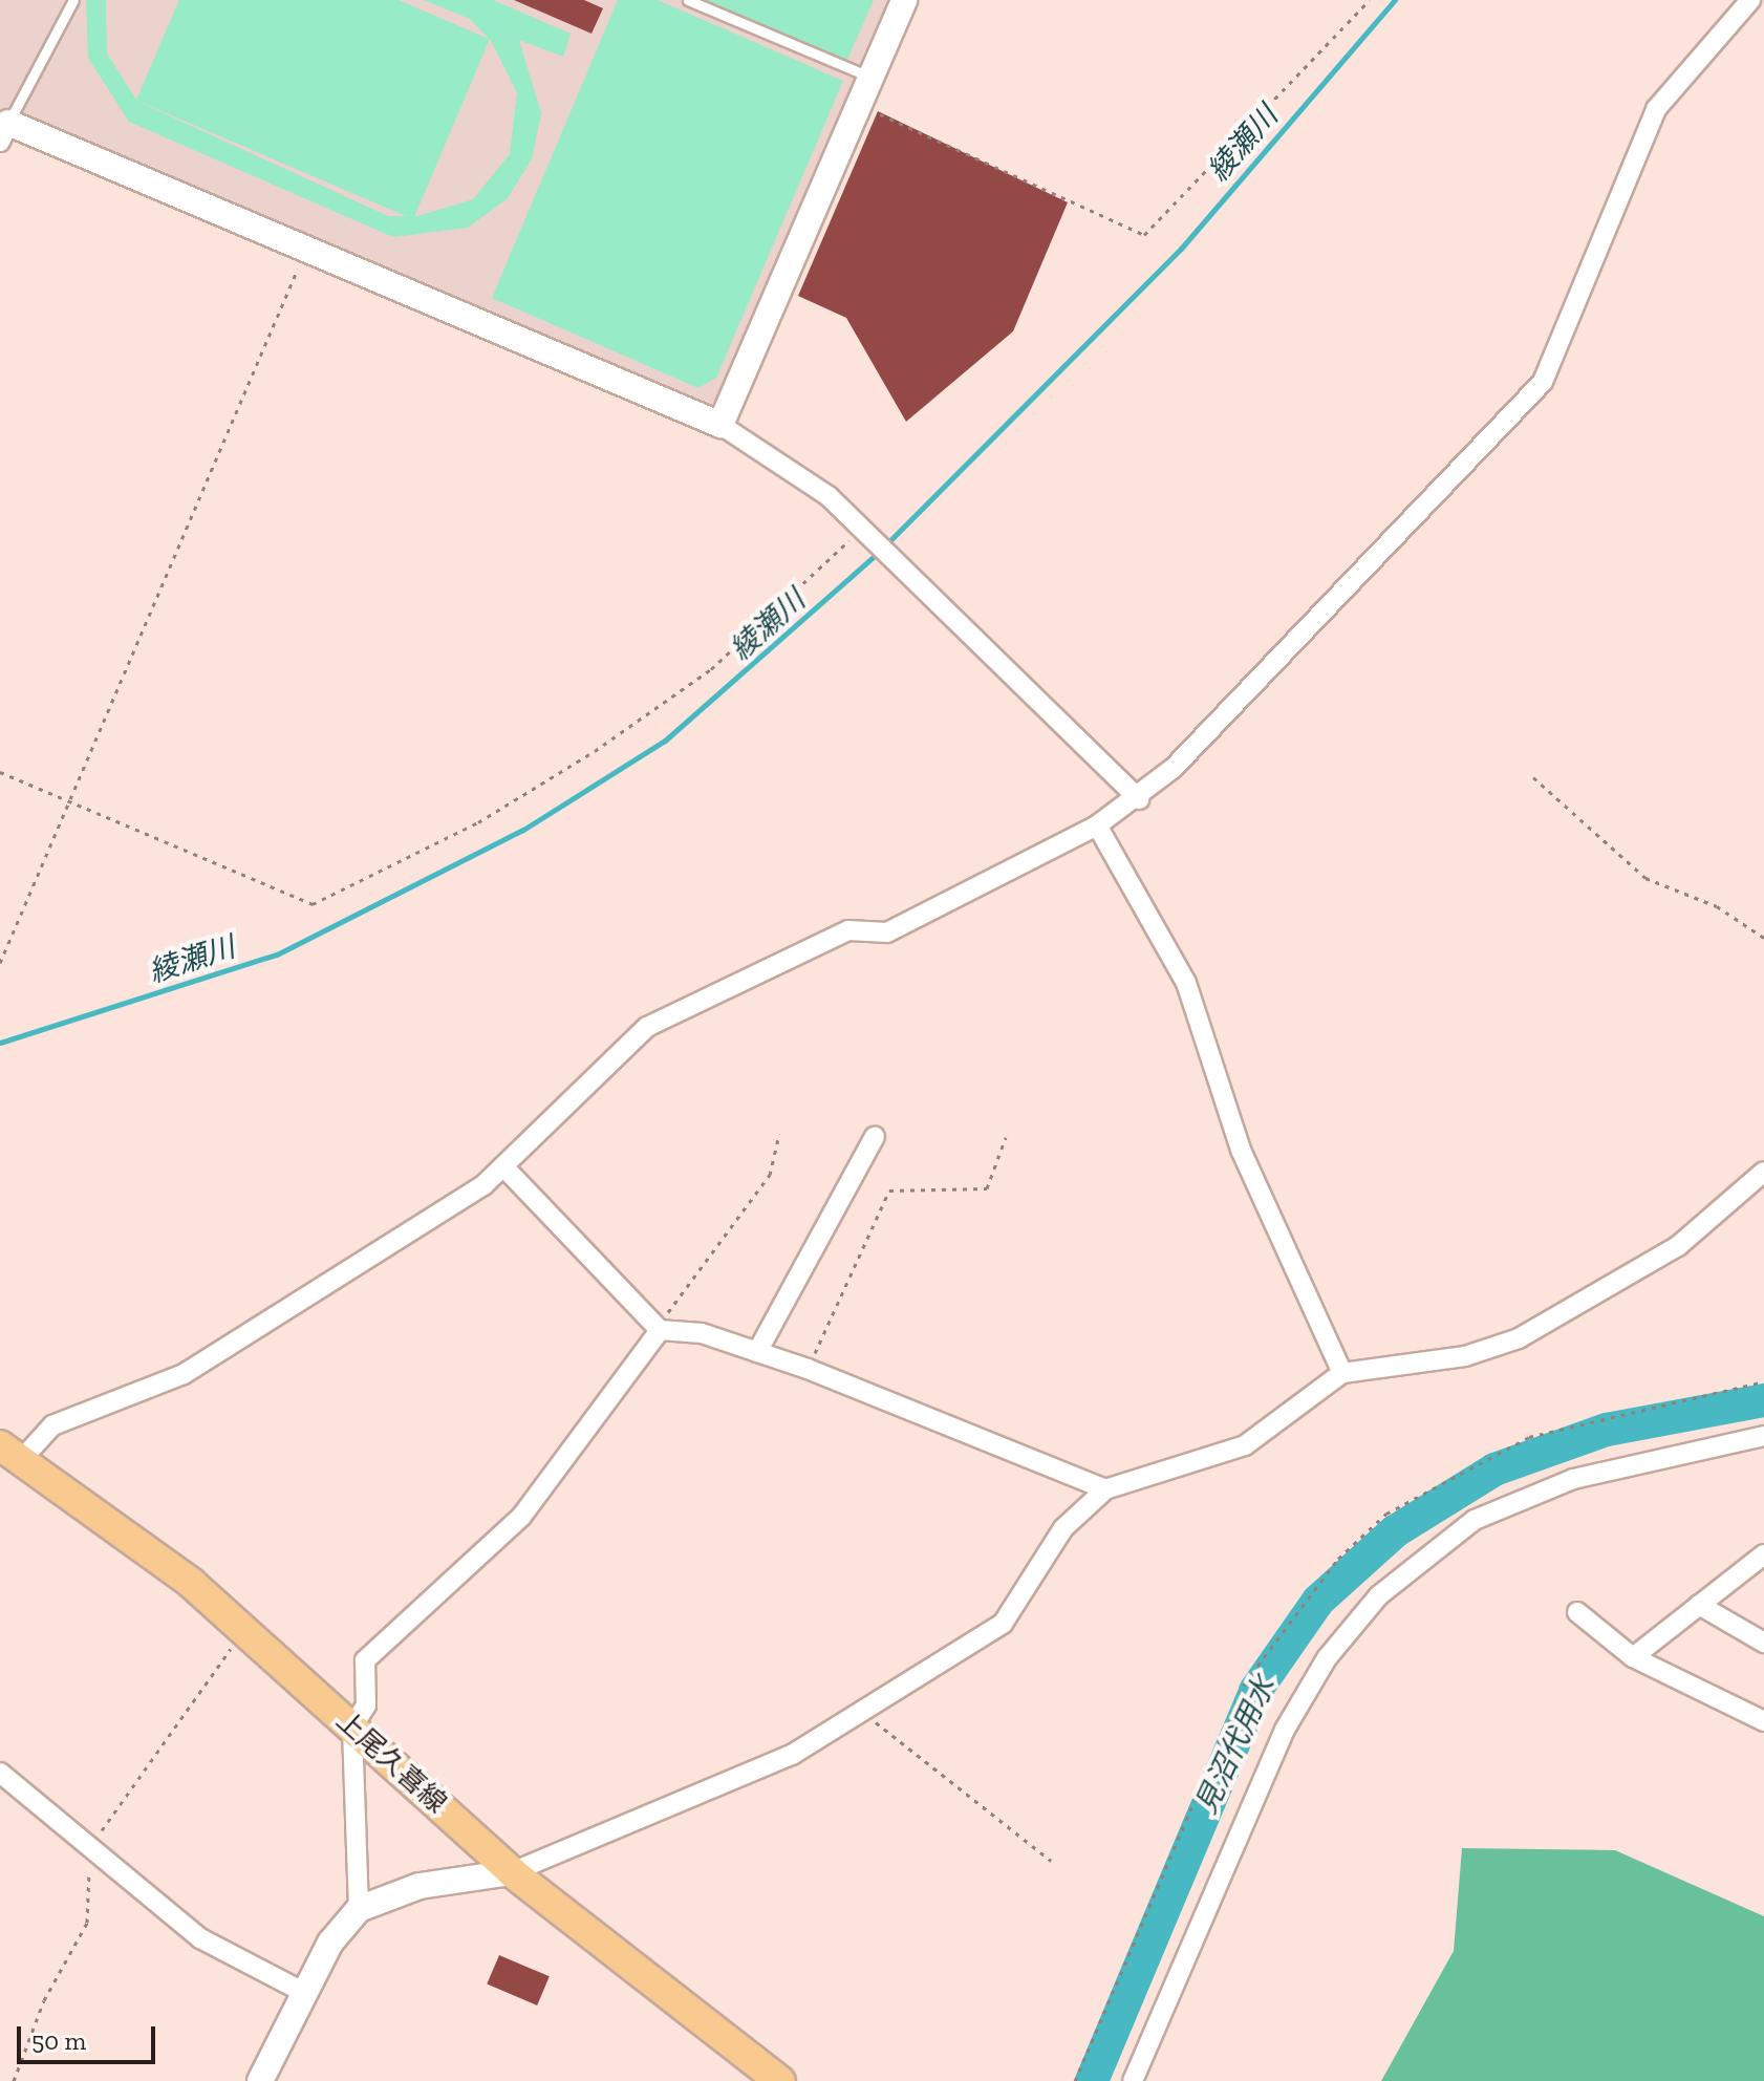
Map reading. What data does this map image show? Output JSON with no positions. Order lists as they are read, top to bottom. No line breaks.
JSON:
{"streets":{"main road":["上尾久喜線"]},"water":["綾瀬川","見沼代用水"],"scale_bar":"50 m"}
